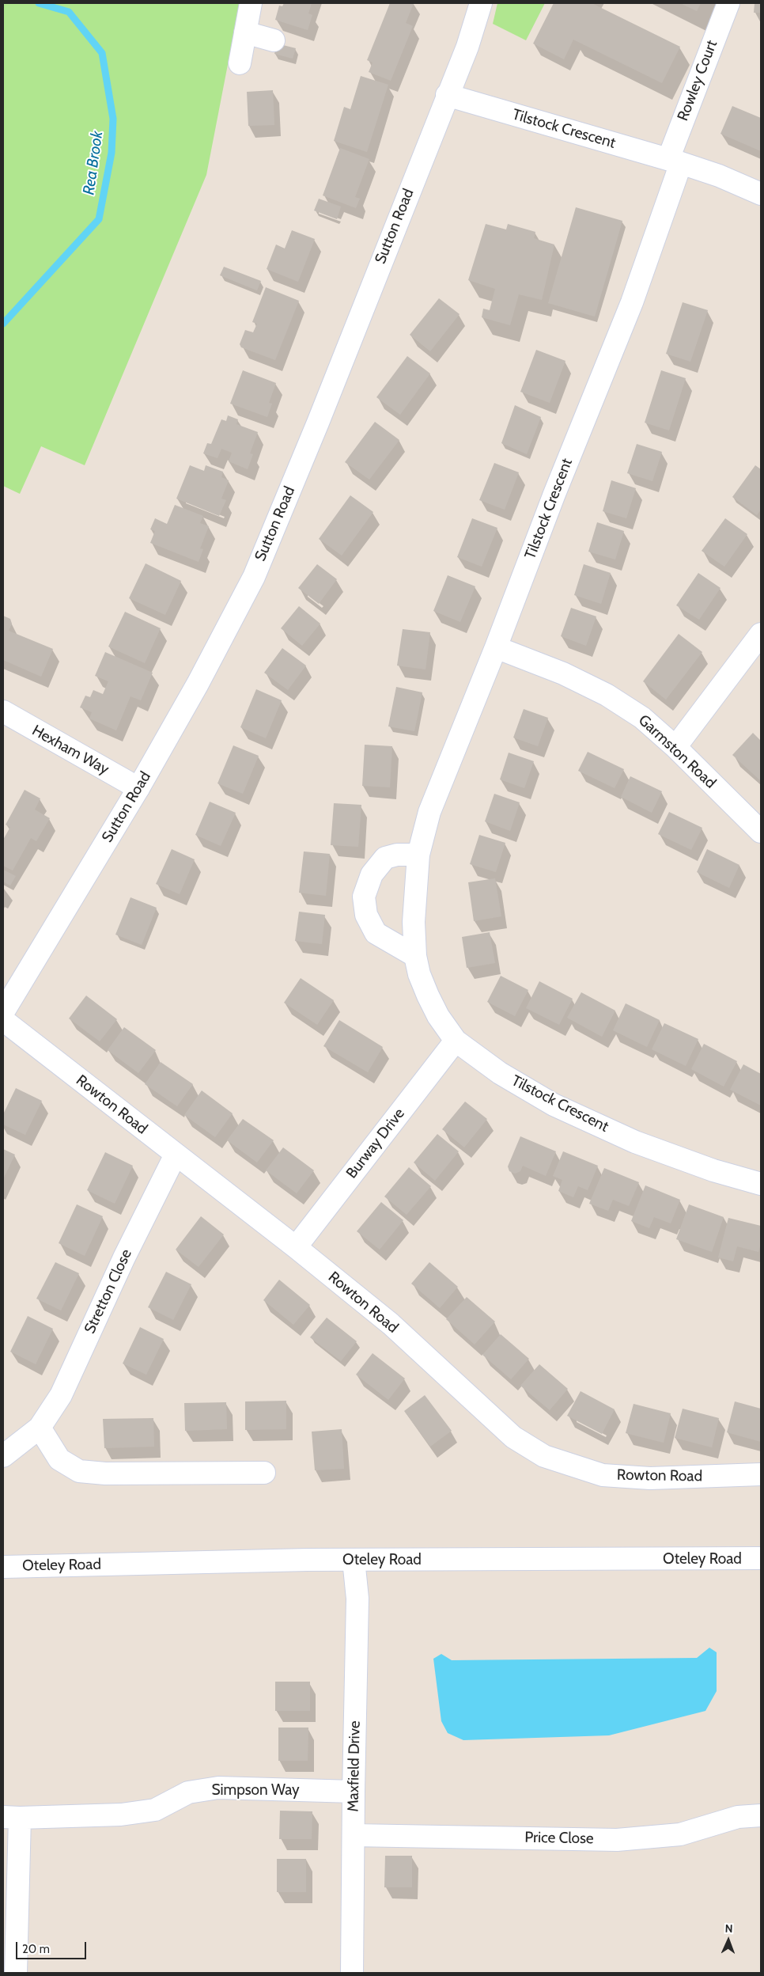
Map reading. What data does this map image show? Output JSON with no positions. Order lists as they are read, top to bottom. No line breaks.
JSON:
{"streets":{"street":["Rowley Court","Tilstock Crescent","Sutton Road","Hexham Way","Garmston Road","Rowton Road","Burway Drive","Stretton Close","Oteley Road","Maxfield Drive","Simpson Way","Price Close"]},"crossings":[["Rowley Court","Tilstock Crescent"],["Tilstock Crescent","Sutton Road"],["Tilstock Crescent","Garmston Road"],["Tilstock Crescent","Burway Drive"],["Sutton Road","Hexham Way"],["Rowton Road","Burway Drive"],["Rowton Road","Stretton Close"],["Oteley Road","Maxfield Drive"],["Maxfield Drive","Simpson Way"],["Maxfield Drive","Price Close"]],"water":["Rea Brook"],"scale_bar":"20 m","north":"top"}
